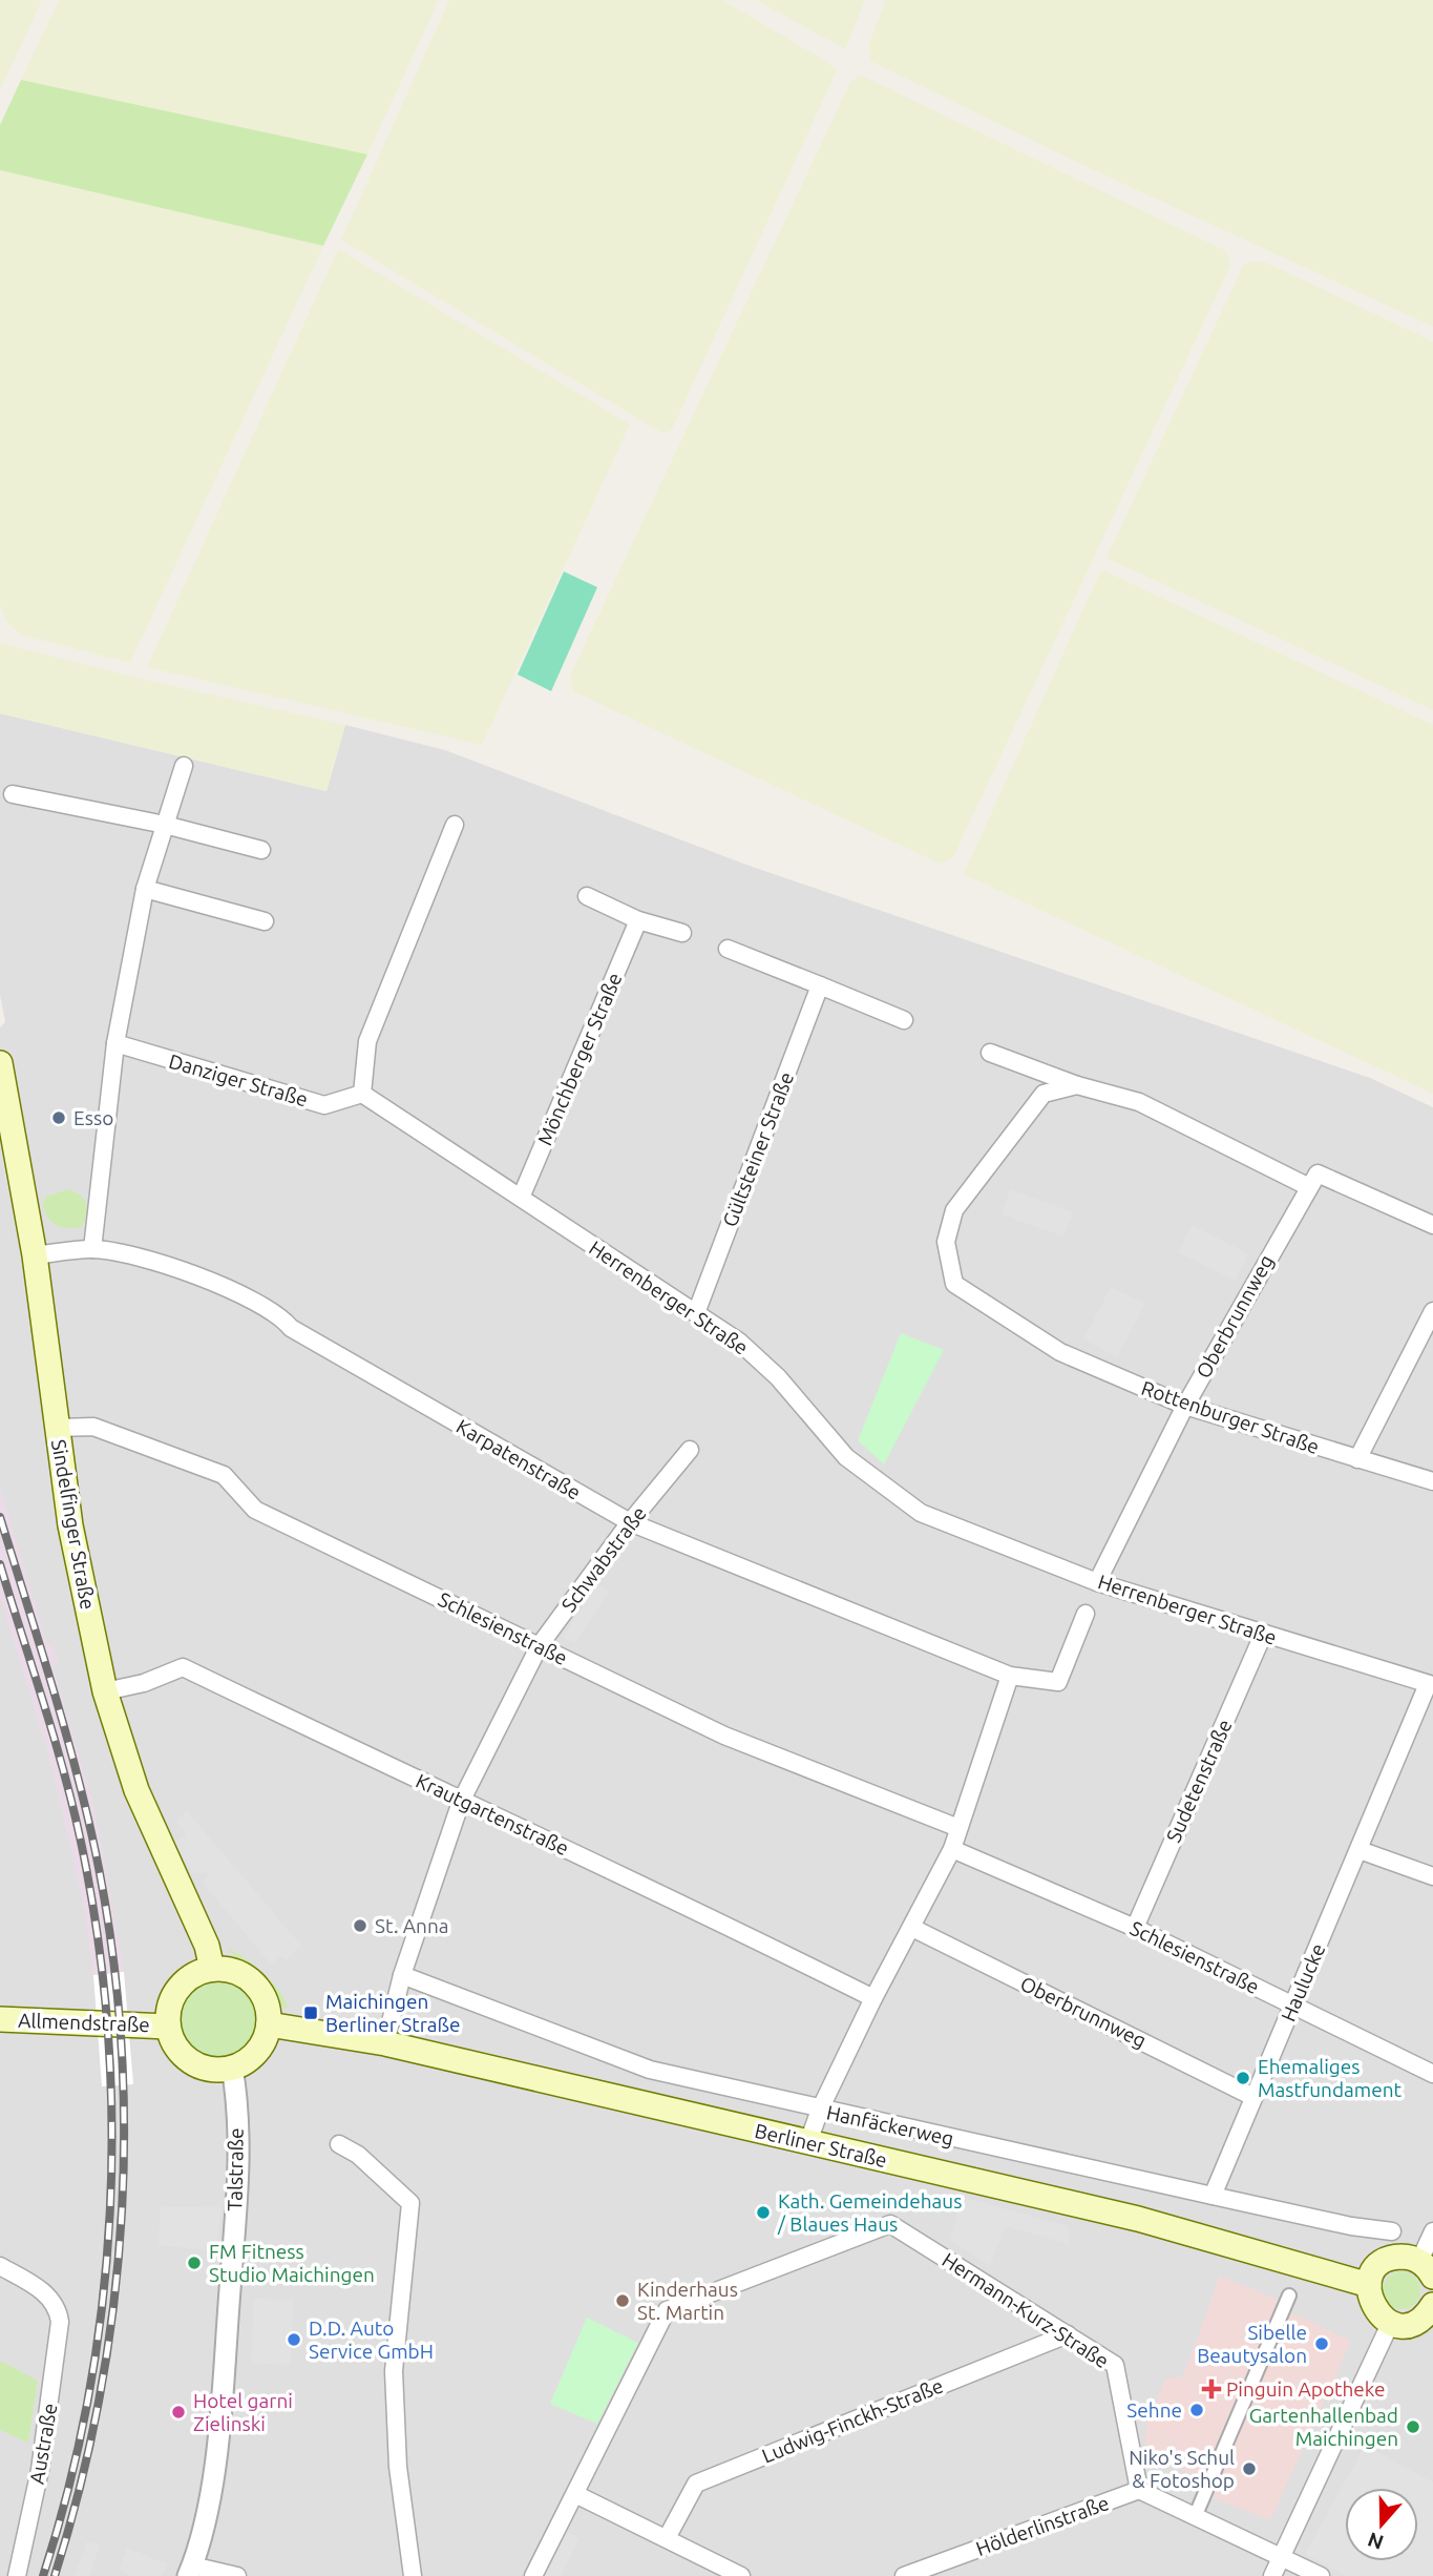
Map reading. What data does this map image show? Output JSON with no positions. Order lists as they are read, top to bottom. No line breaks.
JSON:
{"streets":{"main road":["Sindelfinger Straße","Allmendstraße","Berliner Straße"],"street":["Mönchberger Straße","Danziger Straße","Gültsteiner Straße","Herrenberger Straße","Oberbrunnweg","Rottenburger Straße","Karpatenstraße","Schwabstraße","Schlesienstraße","Sudetenstraße","Krautgartenstraße","Haulucke","Hanfäckerweg","Talstraße","Hermann-Kurz-Straße","Ludwig-Finckh-Straße","Austraße","Hölderlinstraße"]},"crossings":[["Mönchberger Straße","Herrenberger Straße"],["Danziger Straße","Herrenberger Straße"],["Gültsteiner Straße","Herrenberger Straße"],["Herrenberger Straße","Oberbrunnweg"],["Herrenberger Straße","Sudetenstraße"],["Herrenberger Straße","Haulucke"],["Oberbrunnweg","Rottenburger Straße"],["Oberbrunnweg","Haulucke"],["Karpatenstraße","Sindelfinger Straße"],["Karpatenstraße","Schwabstraße"],["Sindelfinger Straße","Schlesienstraße"],["Sindelfinger Straße","Krautgartenstraße"],["Sindelfinger Straße","Allmendstraße"],["Sindelfinger Straße","Berliner Straße"],["Sindelfinger Straße","Talstraße"],["Schwabstraße","Schlesienstraße"],["Schwabstraße","Krautgartenstraße"],["Schwabstraße","Hanfäckerweg"],["Schwabstraße","Berliner Straße"],["Schlesienstraße","Sudetenstraße"],["Schlesienstraße","Haulucke"],["Haulucke","Hanfäckerweg"],["Allmendstraße","Berliner Straße"],["Allmendstraße","Talstraße"],["Berliner Straße","Talstraße"],["Hermann-Kurz-Straße","Ludwig-Finckh-Straße"],["Hermann-Kurz-Straße","Hölderlinstraße"]],"places":{"other":["Esso","St. Anna","Ehemaliges Mastfundament","Kath. Gemeindehaus / Blaues Haus","FM Fitness Studio Maichingen","Kinderhaus St. Martin","D.D. Auto Service GmbH","Sibelle Beautysalon","Sehne","Hotel garni Zielinski","Gartenhallenbad Maichingen","Niko's Schul & Fotoshop"],"transit":["Maichingen Berliner Straße"],"health":["Pinguin Apotheke"]},"north":"bottom"}
